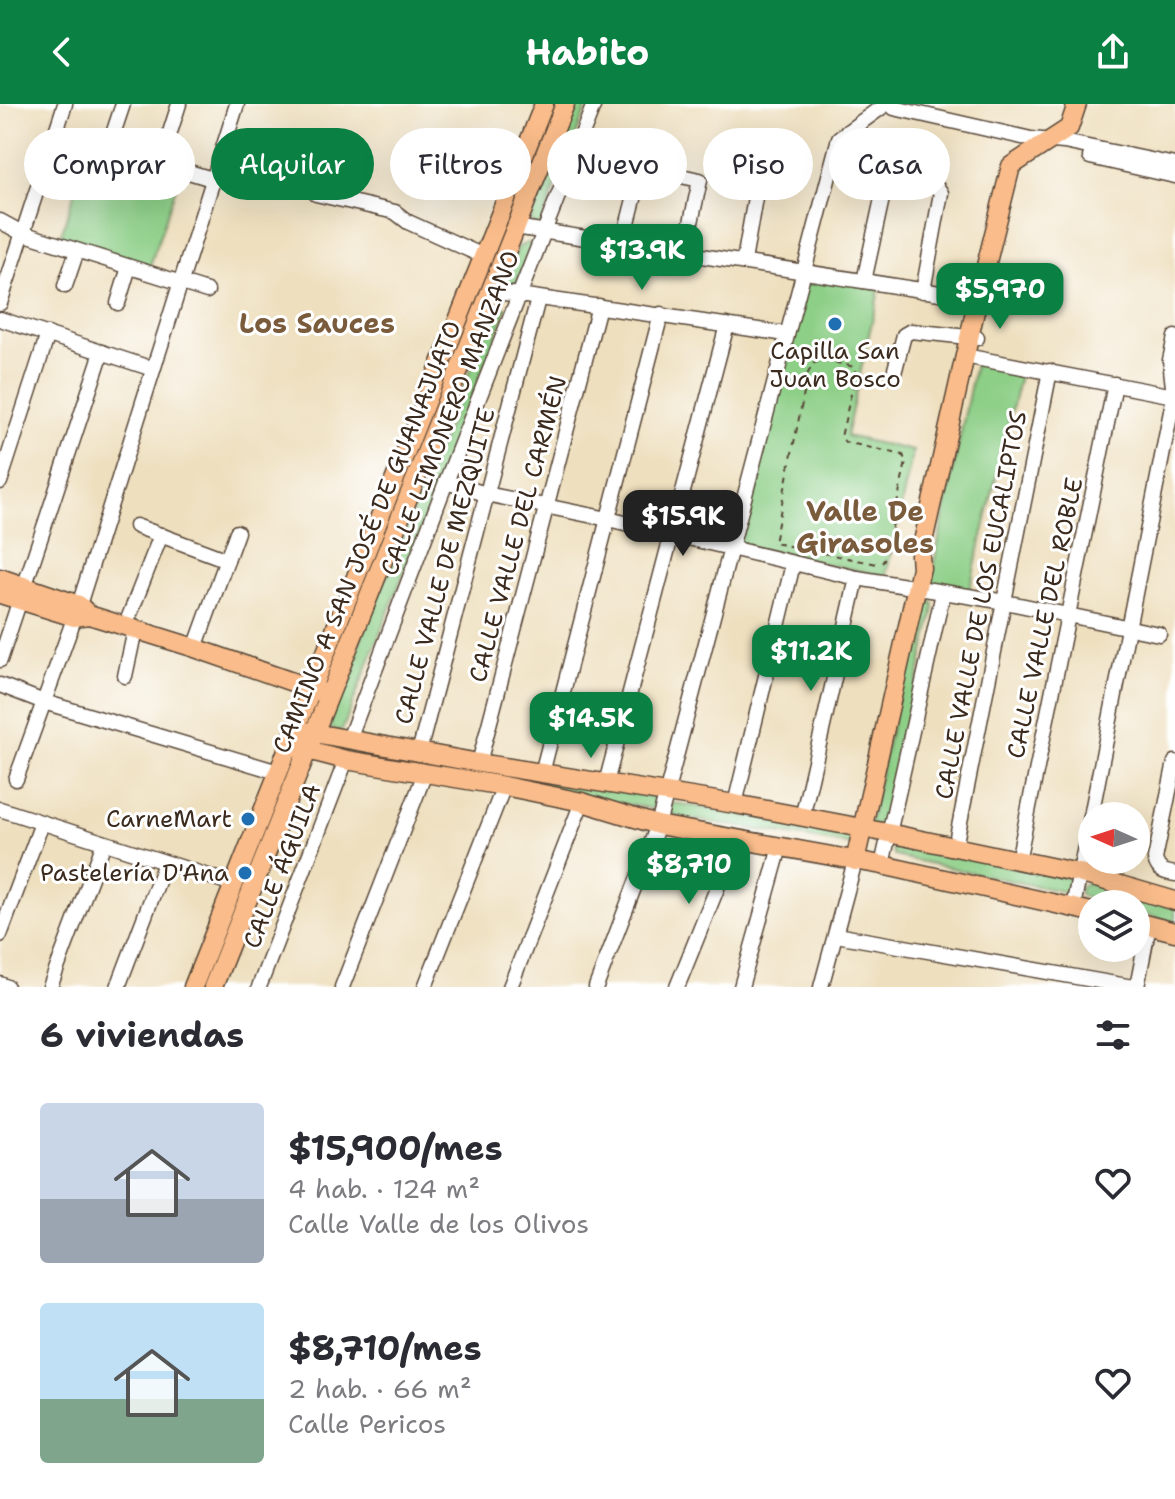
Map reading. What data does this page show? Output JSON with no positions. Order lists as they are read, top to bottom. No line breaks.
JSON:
{"streets":{"main road":["CAMINO A SAN JOSÉ DE GUANAJUATO"],"street":["CALLE LIMONERO MANZANO","CALLE VALLE DEL CARMÉN","CALLE VALLE DE MEZQUITE","CALLE VALLE DE LOS EUCALIPTOS","CALLE VALLE DEL ROBLE","CALLE ÁGUILA"]},"districts":["Los Sauces","Valle De Girasoles"],"places":["Capilla San Juan Bosco","CarneMart","Pastelería D'Ana"],"north":"left","page":{"header":"Habito","chip":["Comprar","Alquilar","Filtros","Nuevo","Piso","Casa"],"price":["$13.9K","$5,970","$15.9K","$11.2K","$14.5K","$8,710"],"heading":"6 viviendas","list":[{"name":"$15,900/mes","note":"4 hab. · 124 m² · Calle Valle de los Olivos"},{"name":"$8,710/mes","note":"2 hab. · 66 m² · Calle Pericos"}]}}
